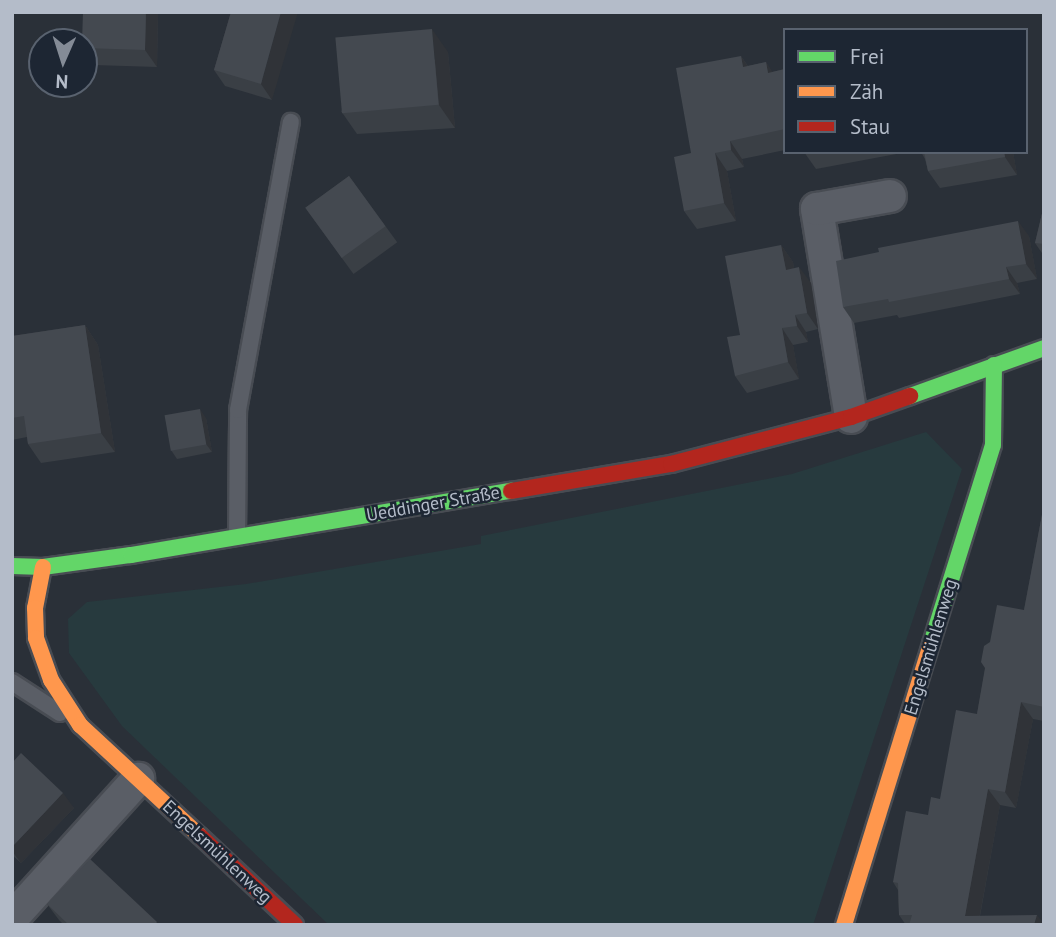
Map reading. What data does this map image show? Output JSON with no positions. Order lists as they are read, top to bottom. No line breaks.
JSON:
{"streets":{"street":["Ueddinger Straße","Engelsmühlenweg"]},"crossings":[["Ueddinger Straße","Engelsmühlenweg"]],"legend":["Frei","Zäh","Stau"],"north":"bottom"}
